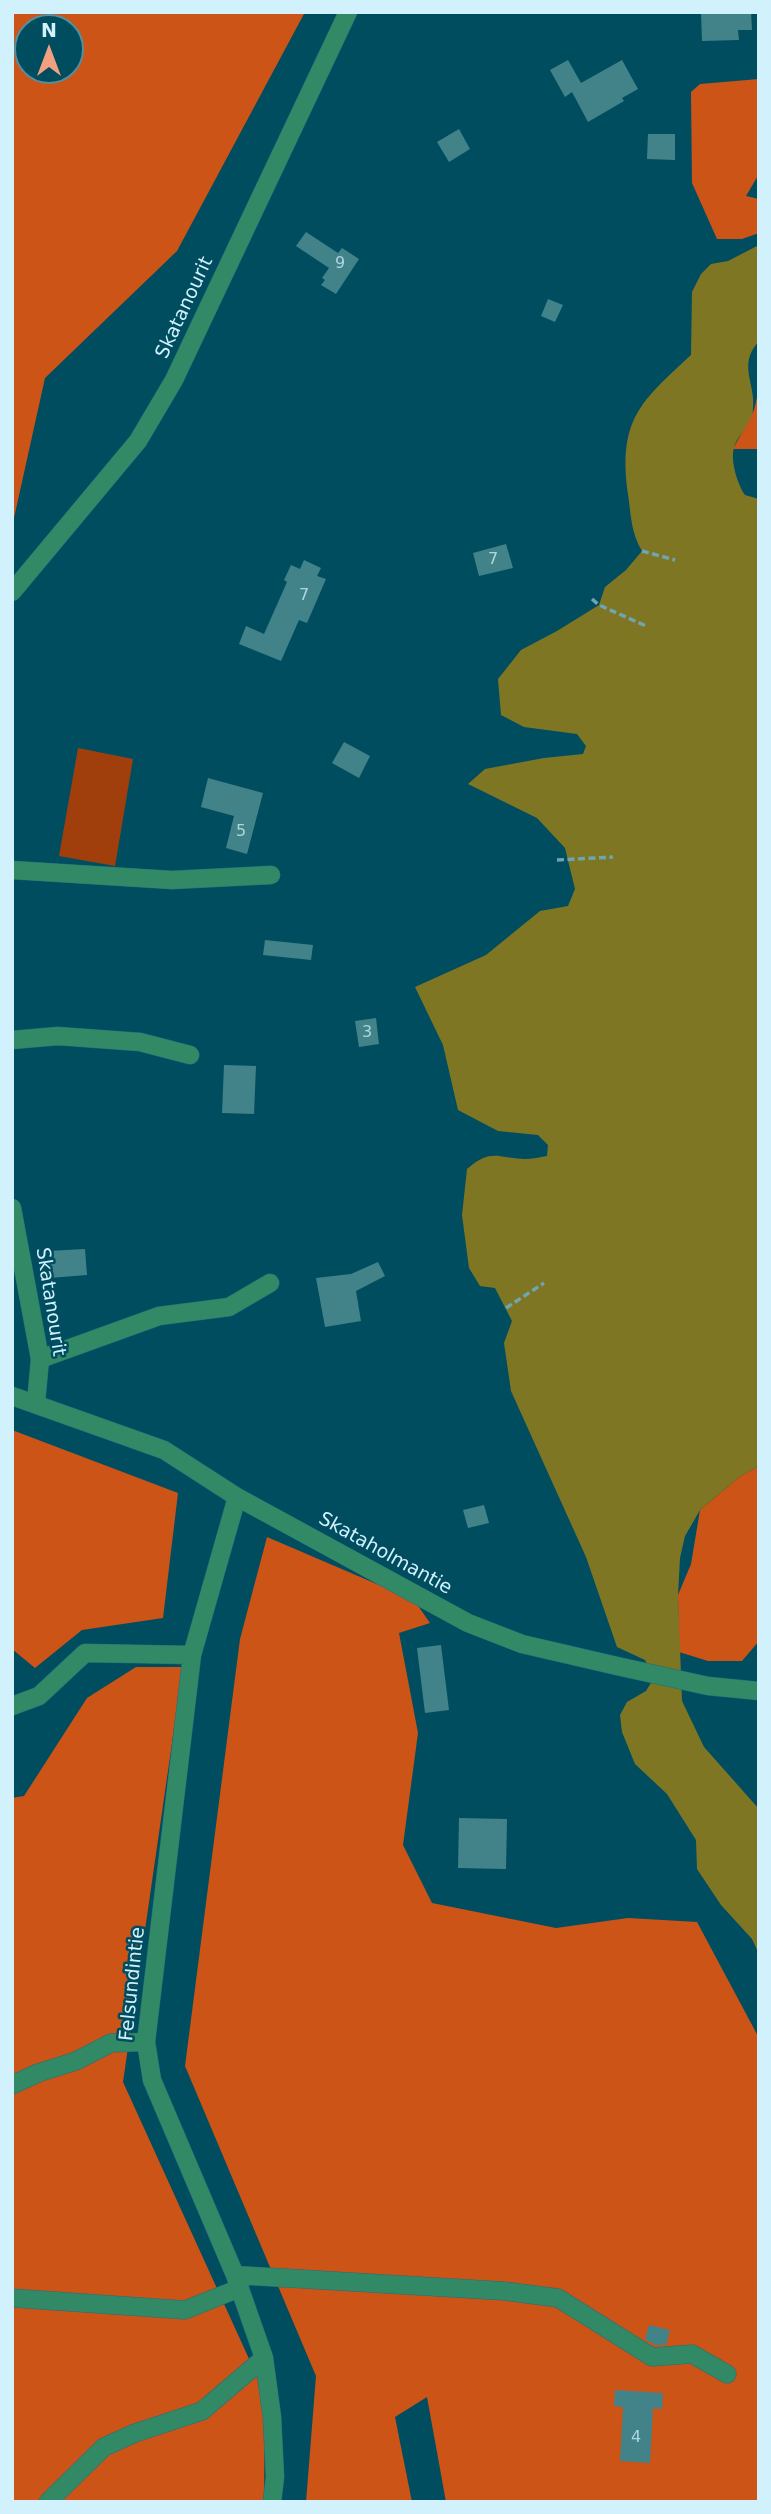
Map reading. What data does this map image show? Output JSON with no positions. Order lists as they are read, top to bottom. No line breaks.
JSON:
{"streets":{"street":["Skatanourit","Skataholmantie","Felsundintie"]},"crossings":[["Skatanourit","Skataholmantie"],["Skataholmantie","Felsundintie"]],"house_numbers":["9","7","7","5","3","4"],"north":"top"}
